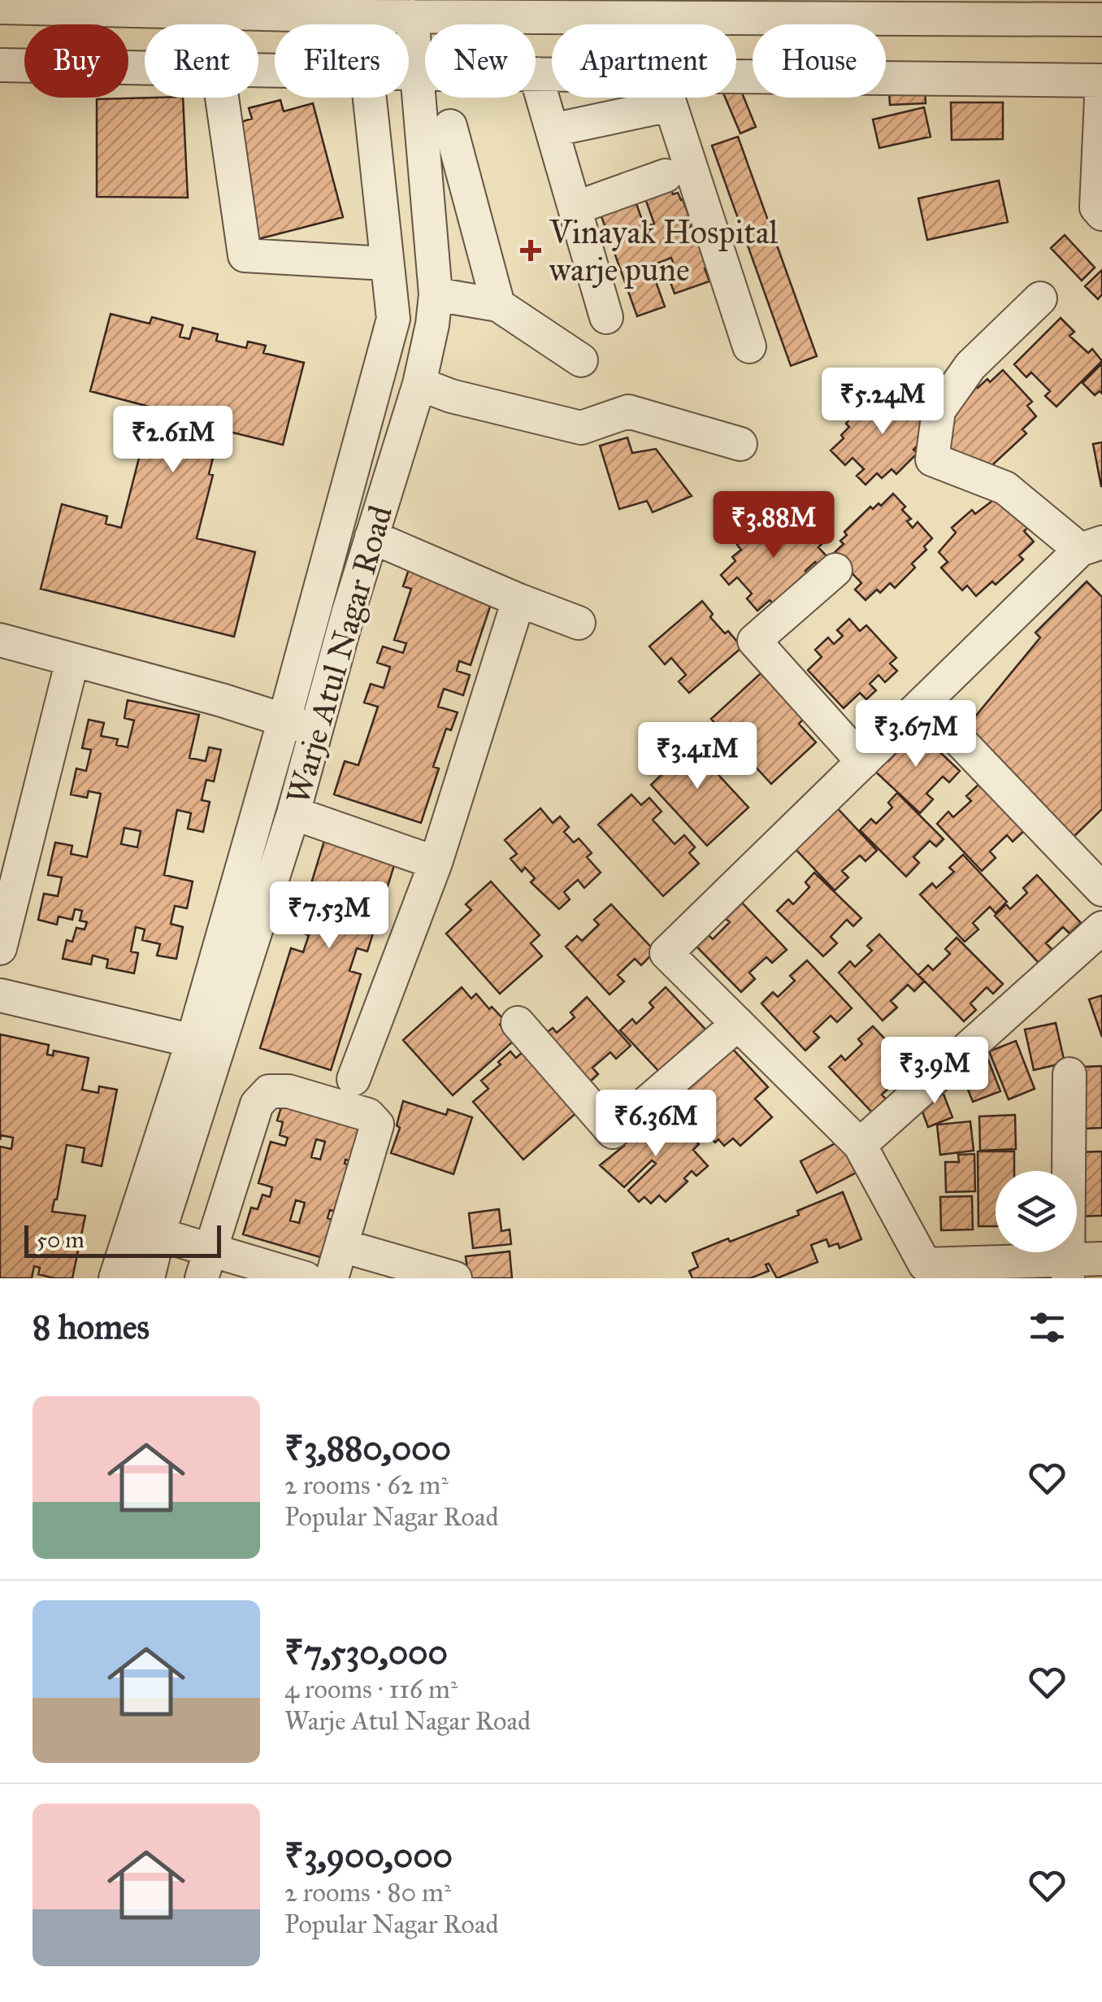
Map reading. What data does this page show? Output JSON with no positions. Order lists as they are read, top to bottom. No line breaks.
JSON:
{"streets":{"street":["Warje Atul Nagar Road"]},"places":{"health":["Vinayak Hospital warje pune"]},"scale_bar":"50 m","page":{"chip":["Buy","Rent","Filters","New","Apartment","House"],"price":["₹5.24M","₹2.61M","₹3.88M","₹3.67M","₹3.41M","₹7.53M","₹3.9M","₹6.36M"],"scale":"50 m","heading":"8 homes","list":[{"name":"₹3,880,000","note":"2 rooms · 62 m² · Popular Nagar Road"},{"name":"₹7,530,000","note":"4 rooms · 116 m² · Warje Atul Nagar Road"},{"name":"₹3,900,000","note":"2 rooms · 80 m² · Popular Nagar Road"}]}}
